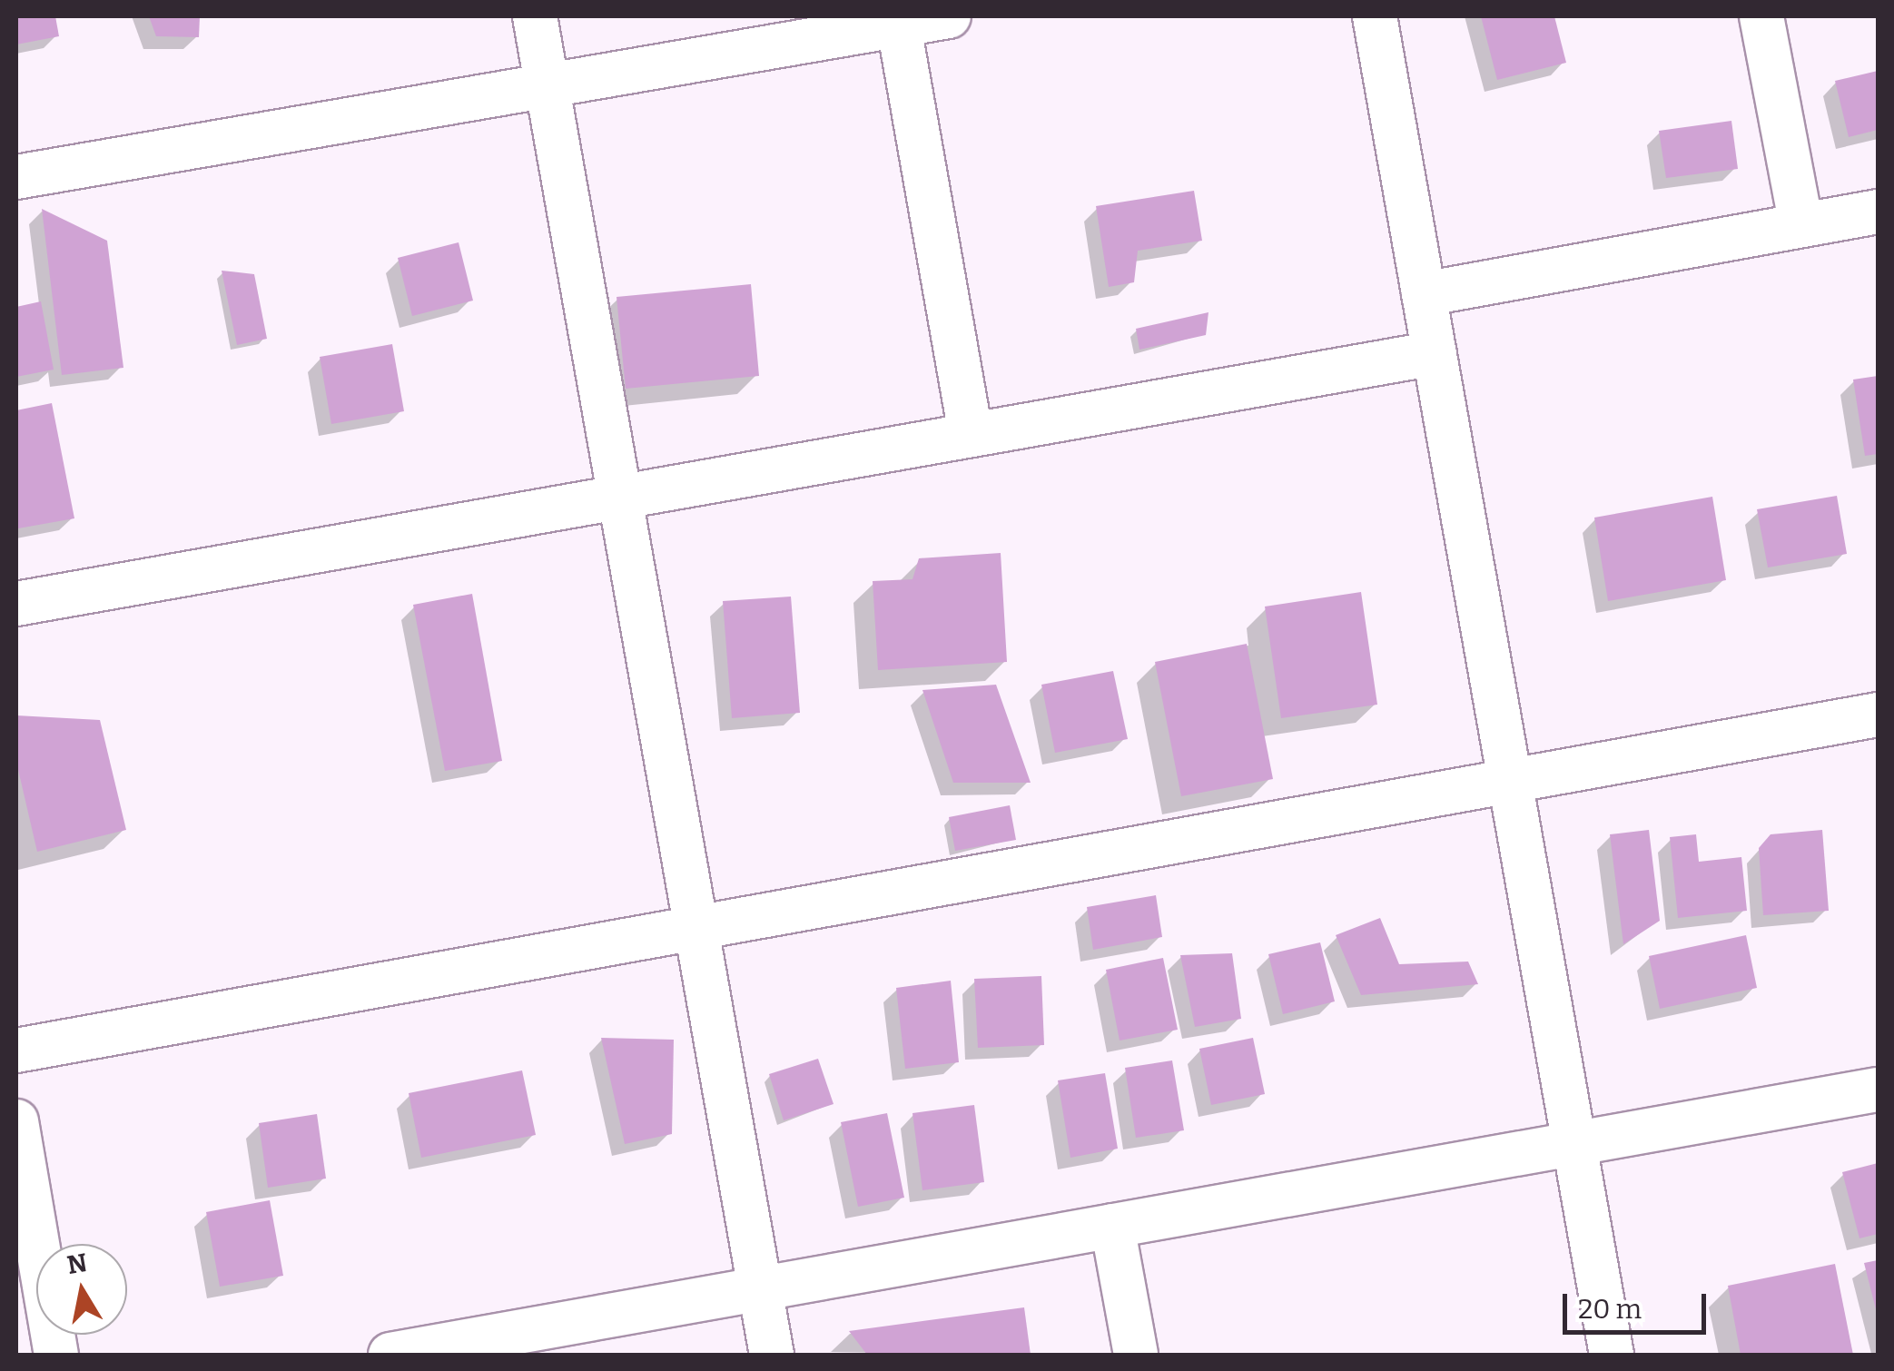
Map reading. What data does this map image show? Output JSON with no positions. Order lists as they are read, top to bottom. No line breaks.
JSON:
{"scale_bar":"20 m","north":"top"}
